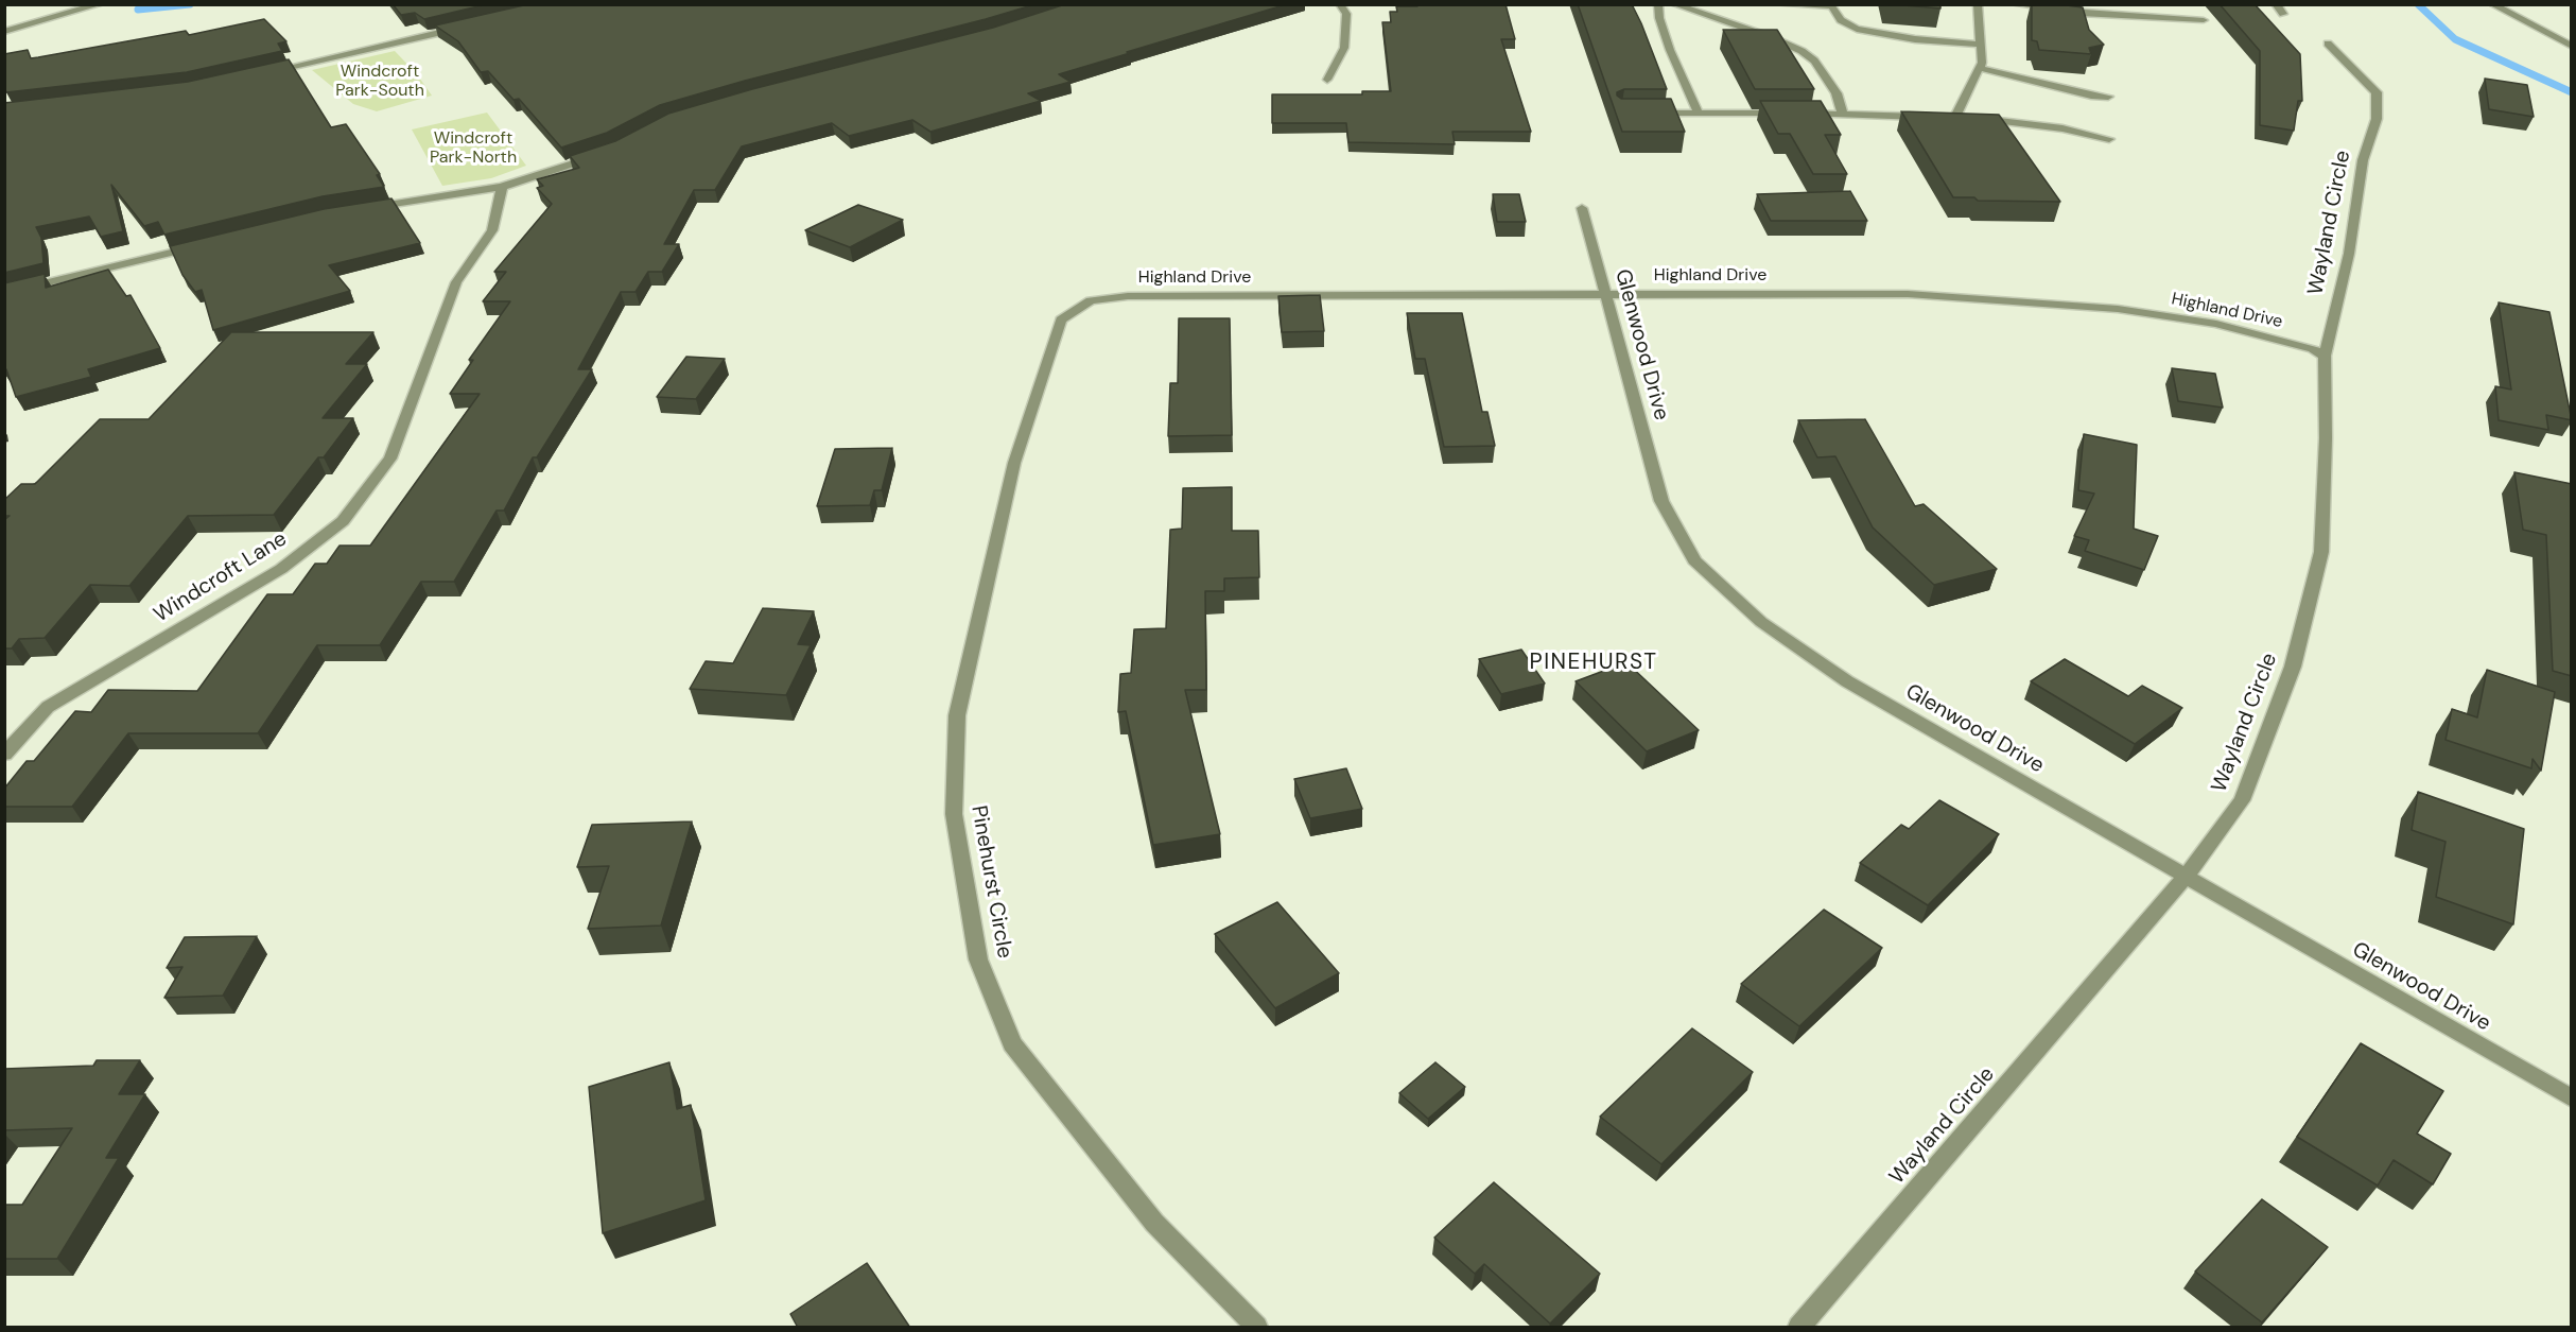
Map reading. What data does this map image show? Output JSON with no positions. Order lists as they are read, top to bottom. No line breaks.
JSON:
{"streets":{"street":["Wayland Circle","Highland Drive","Glenwood Drive","Windcroft Lane","Pinehurst Circle"]},"crossings":[["Wayland Circle","Highland Drive"],["Wayland Circle","Glenwood Drive"],["Highland Drive","Glenwood Drive"],["Highland Drive","Pinehurst Circle"]],"districts":["PINEHURST"],"parks":["Windcroft Park-South","Windcroft Park-North"]}
